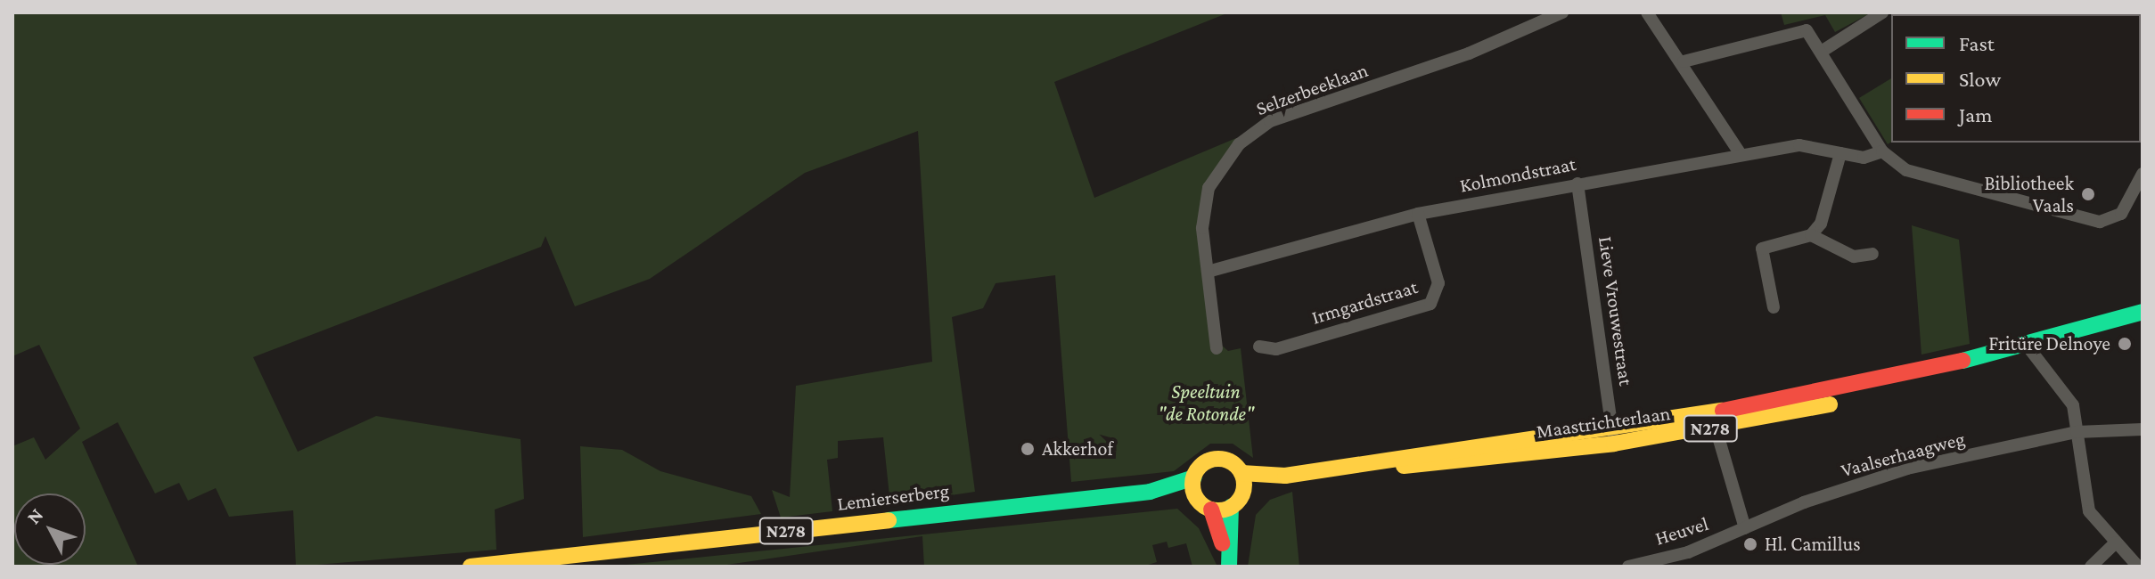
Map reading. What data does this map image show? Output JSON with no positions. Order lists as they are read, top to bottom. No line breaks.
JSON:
{"streets":{"main road":["Maastrichterlaan","N278","Lemierserberg"],"street":["Selzerbeeklaan","Kolmondstraat","Irmgardstraat","Lieve Vrouwestraat","Vaalserhaagweg","Heuvel"]},"crossings":[["Selzerbeeklaan","Kolmondstraat"],["Kolmondstraat","Irmgardstraat"],["Kolmondstraat","Lieve Vrouwestraat"],["Lieve Vrouwestraat","Maastrichterlaan"],["Maastrichterlaan","N278"],["Maastrichterlaan","Lemierserberg"],["N278","Lemierserberg"],["Vaalserhaagweg","Heuvel"]],"parks":["Speeltuin \"de Rotonde\""],"places":["Bibliotheek Vaals","Fritüre Delnoye","Akkerhof","Hl. Camillus"],"legend":["Fast","Slow","Jam"],"north":"top left"}
